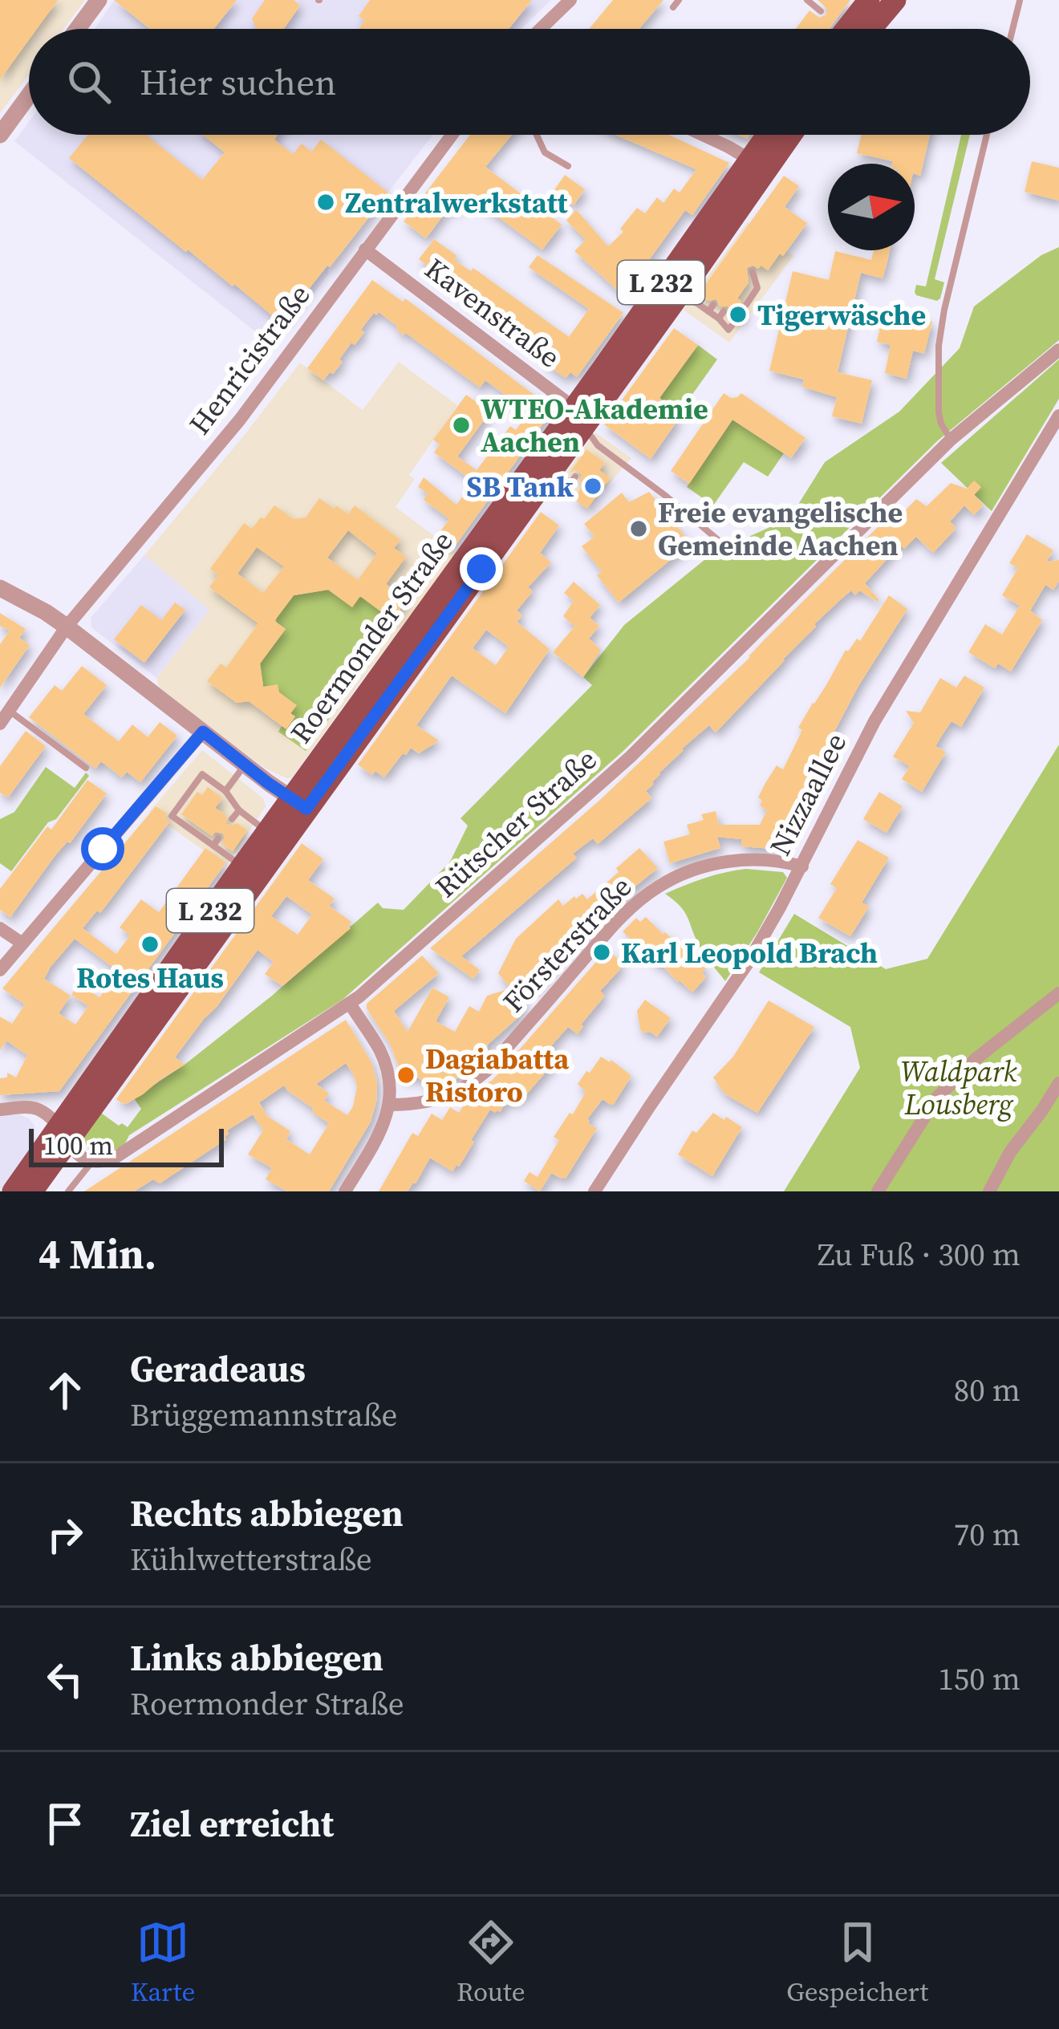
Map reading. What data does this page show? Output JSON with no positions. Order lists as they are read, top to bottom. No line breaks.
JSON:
{"streets":{"main road":["L 232","Roermonder Straße"],"street":["Kavenstraße","Henricistraße","Nizzaallee","Rütscher Straße","Försterstraße"]},"crossings":[["Kavenstraße","Henricistraße"],["Kavenstraße","Roermonder Straße"],["Nizzaallee","Försterstraße"]],"parks":["Waldpark Lousberg"],"places":["Zentralwerkstatt","Tigerwäsche","WTEO-Akademie Aachen","SB Tank","Freie evangelische Gemeinde Aachen","Rotes Haus","Karl Leopold Brach","Dagiabatta Ristoro"],"scale_bar":"100 m","north":"right","page":{"search":"Hier suchen","scale":"100 m","heading":["4 Min.","Zu Fuß · 300 m"],"list":[["Geradeaus","Brüggemannstraße","80 m"],["Rechts abbiegen","Kühlwetterstraße","70 m"],["Links abbiegen","Roermonder Straße","150 m"],"Ziel erreicht"],"nav":["Karte","Route","Gespeichert"]}}
